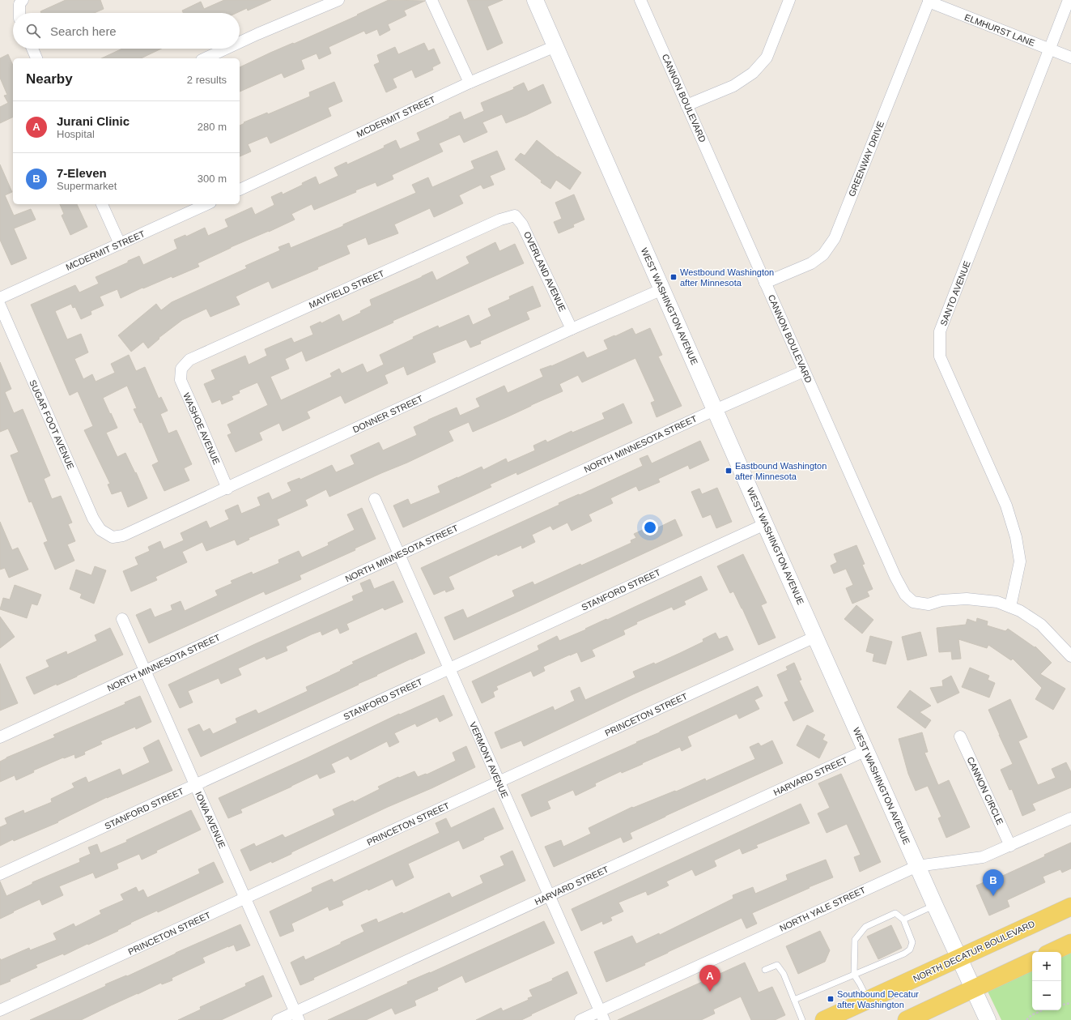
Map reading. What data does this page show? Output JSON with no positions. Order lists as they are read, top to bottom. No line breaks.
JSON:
{"streets":{"main road":["WEST WASHINGTON AVENUE","NORTH DECATUR BOULEVARD"],"street":["ELMHURST LANE","CANNON BOULEVARD","MCDERMIT STREET","GREENWAY DRIVE","OVERLAND AVENUE","MAYFIELD STREET","SANTO AVENUE","DONNER STREET","SUGAR FOOT AVENUE","WASHOE AVENUE","NORTH MINNESOTA STREET","STANFORD STREET","PRINCETON STREET","VERMONT AVENUE","HARVARD STREET","CANNON CIRCLE","IOWA AVENUE","NORTH YALE STREET"]},"crossings":[["ELMHURST LANE","GREENWAY DRIVE"],["ELMHURST LANE","SANTO AVENUE"],["CANNON BOULEVARD","GREENWAY DRIVE"],["CANNON BOULEVARD","SANTO AVENUE"],["CANNON BOULEVARD","NORTH MINNESOTA STREET"],["MCDERMIT STREET","WEST WASHINGTON AVENUE"],["OVERLAND AVENUE","MAYFIELD STREET"],["OVERLAND AVENUE","DONNER STREET"],["MAYFIELD STREET","WASHOE AVENUE"],["WEST WASHINGTON AVENUE","DONNER STREET"],["WEST WASHINGTON AVENUE","NORTH MINNESOTA STREET"],["WEST WASHINGTON AVENUE","STANFORD STREET"],["WEST WASHINGTON AVENUE","PRINCETON STREET"],["WEST WASHINGTON AVENUE","HARVARD STREET"],["WEST WASHINGTON AVENUE","NORTH YALE STREET"],["WEST WASHINGTON AVENUE","NORTH DECATUR BOULEVARD"],["DONNER STREET","SUGAR FOOT AVENUE"],["DONNER STREET","WASHOE AVENUE"],["NORTH MINNESOTA STREET","VERMONT AVENUE"],["NORTH MINNESOTA STREET","IOWA AVENUE"],["STANFORD STREET","VERMONT AVENUE"],["STANFORD STREET","IOWA AVENUE"],["PRINCETON STREET","VERMONT AVENUE"],["PRINCETON STREET","IOWA AVENUE"],["VERMONT AVENUE","HARVARD STREET"],["VERMONT AVENUE","NORTH YALE STREET"],["HARVARD STREET","IOWA AVENUE"],["CANNON CIRCLE","NORTH YALE STREET"]],"places":{"transit":["Westbound Washington after Minnesota","Eastbound Washington after Minnesota","Southbound Decatur after Washington"]},"page":{"search":"Search here","heading":["Nearby","2 results"],"list":[{"mark":"A","name":"Jurani Clinic","note":"Hospital","value":"280 m"},{"mark":"B","name":"7-Eleven","note":"Supermarket","value":"300 m"}],"pins":["B","A"],"map_buttons":["+","−"]}}
